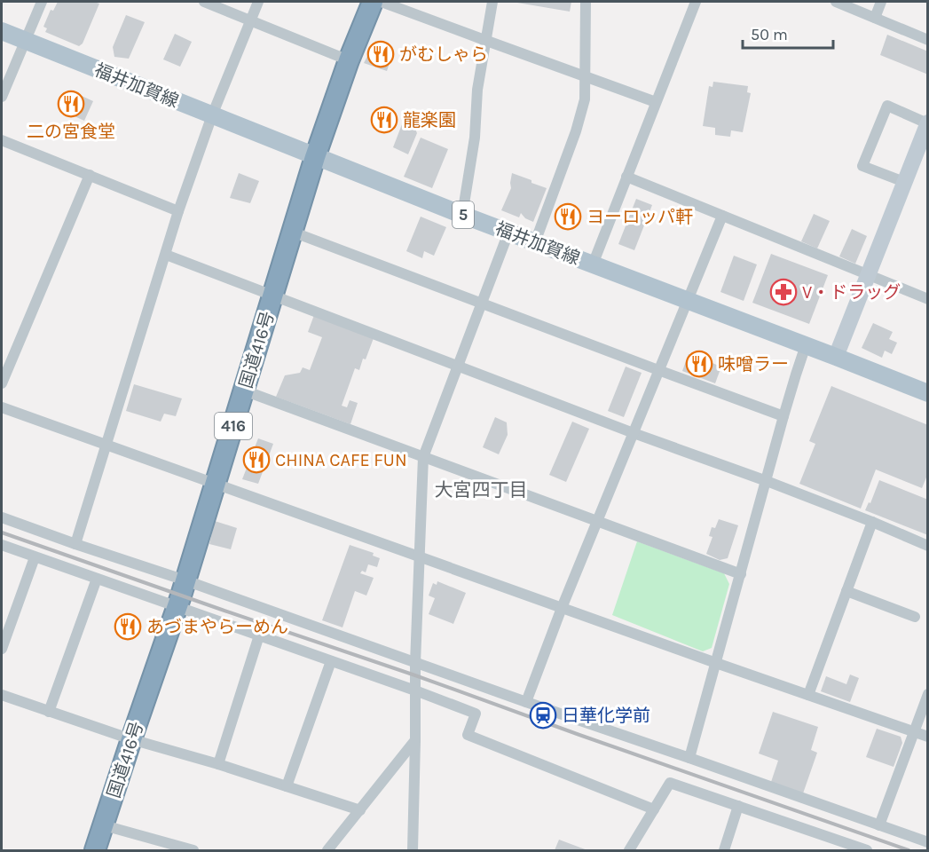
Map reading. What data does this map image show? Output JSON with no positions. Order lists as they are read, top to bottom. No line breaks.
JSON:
{"streets":{"highway":["国道416号","416"],"main road":["福井加賀線","5"]},"crossings":[["福井加賀線","国道416号"]],"districts":["大宮四丁目"],"places":{"restaurant":["がむしゃら","二の宮食堂","龍楽園","ヨーロッパ軒","味噌ラー","CHINA CAFE FUN","あづまやらーめん"],"pharmacy":["V・ドラッグ"],"station":["日華化学前"]},"scale_bar":"50 m"}
